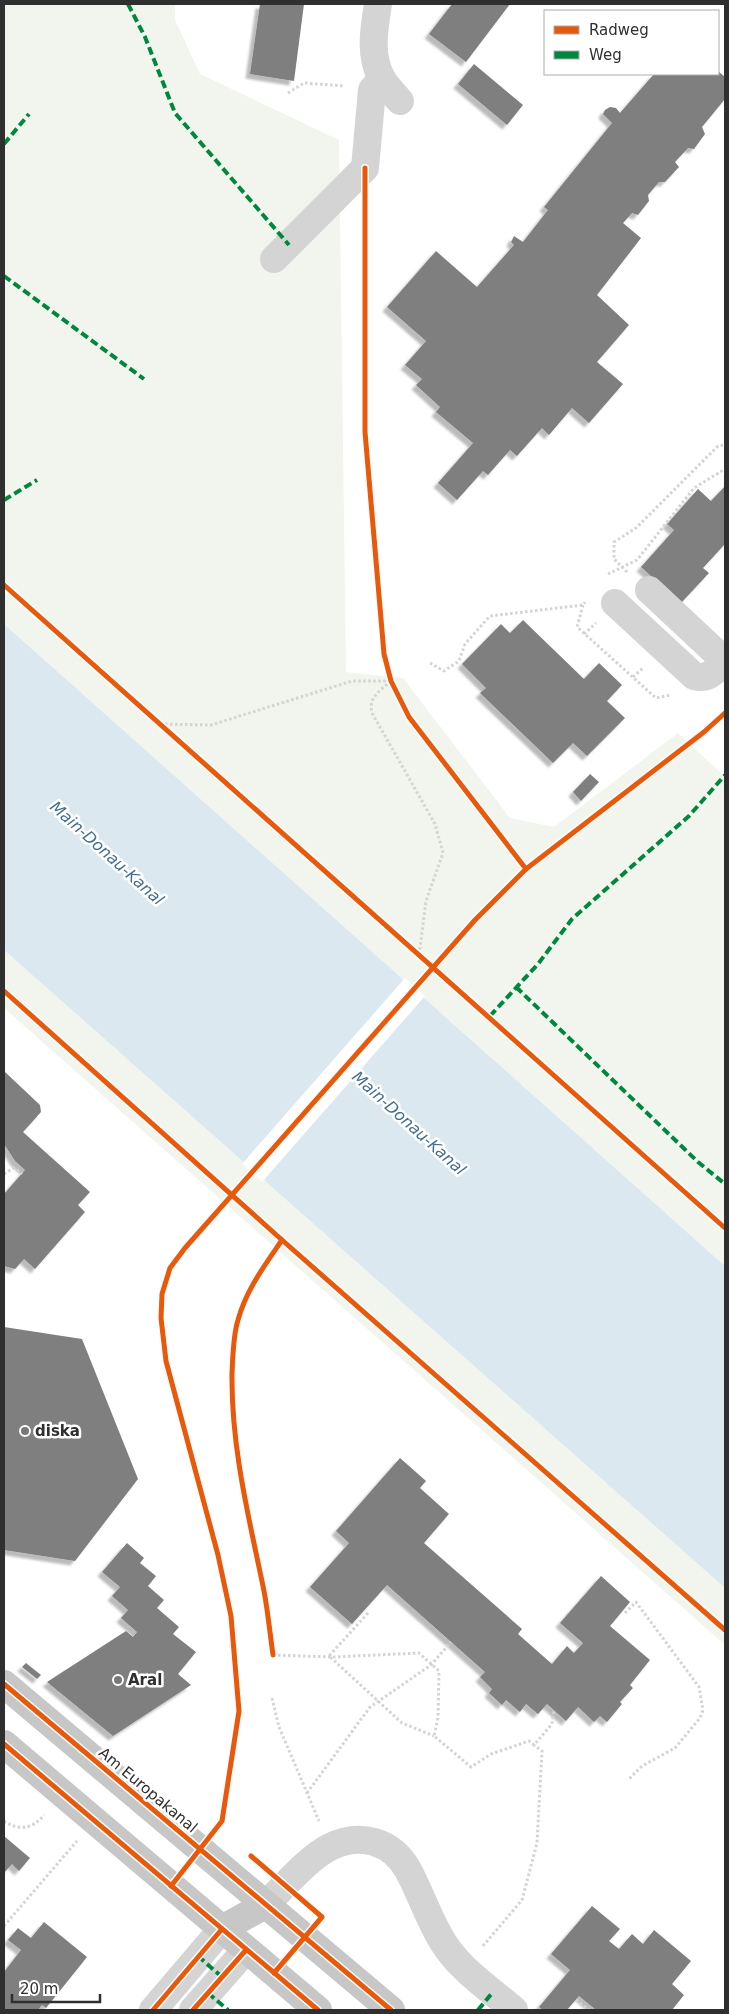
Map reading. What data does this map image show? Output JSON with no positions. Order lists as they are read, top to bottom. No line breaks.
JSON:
{"streets":{"main road":["Am Europakanal"]},"water":["Main-Donau-Kanal"],"places":["diska","Aral"],"legend":["Radweg","Weg"],"scale_bar":"20 m"}
